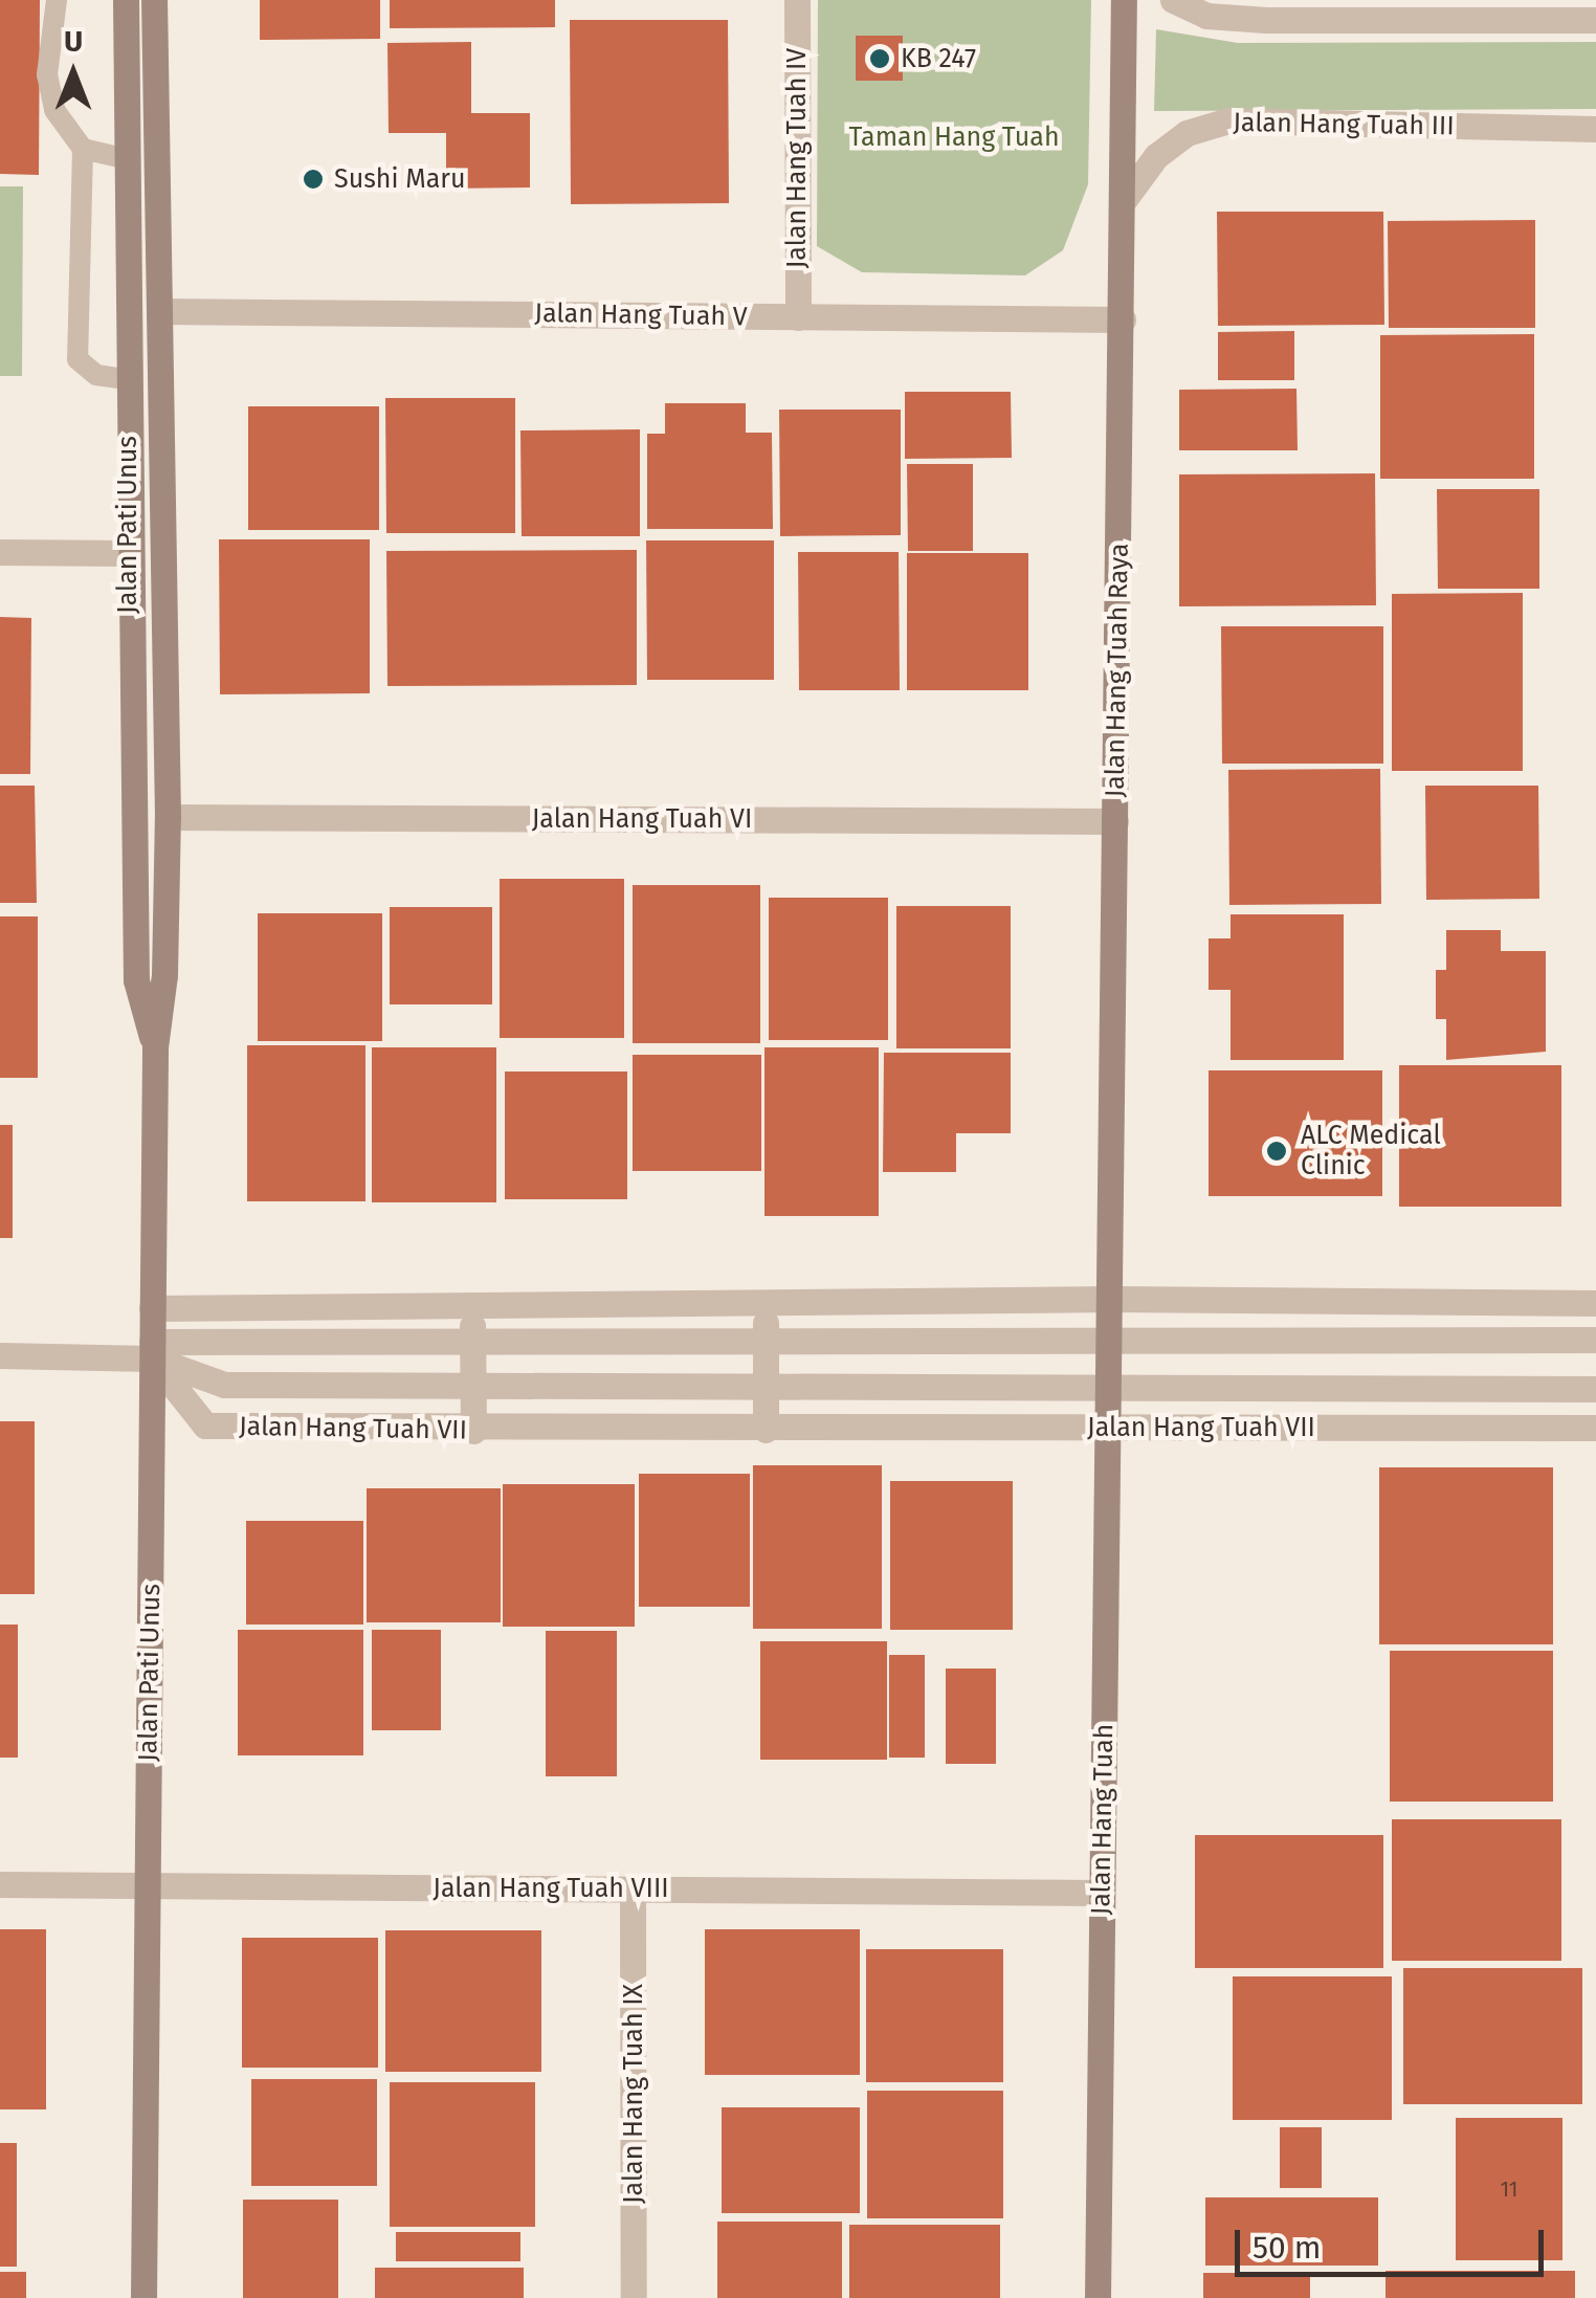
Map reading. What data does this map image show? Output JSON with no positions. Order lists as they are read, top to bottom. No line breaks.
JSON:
{"streets":{"street":["Jalan Hang Tuah III","Jalan Hang Tuah IV","Jalan Hang Tuah V","Jalan Pati Unus","Jalan Hang Tuah Raya","Jalan Hang Tuah VI","Jalan Hang Tuah VII","Jalan Hang Tuah","Jalan Hang Tuah VIII","Jalan Hang Tuah IX"]},"crossings":[["Jalan Hang Tuah III","Jalan Hang Tuah Raya"],["Jalan Hang Tuah IV","Jalan Hang Tuah V"],["Jalan Hang Tuah V","Jalan Pati Unus"],["Jalan Hang Tuah V","Jalan Hang Tuah Raya"],["Jalan Pati Unus","Jalan Hang Tuah VI"],["Jalan Pati Unus","Jalan Hang Tuah VII"],["Jalan Pati Unus","Jalan Hang Tuah VIII"],["Jalan Hang Tuah Raya","Jalan Hang Tuah VI"],["Jalan Hang Tuah Raya","Jalan Hang Tuah"],["Jalan Hang Tuah VII","Jalan Hang Tuah"],["Jalan Hang Tuah","Jalan Hang Tuah VIII"],["Jalan Hang Tuah VIII","Jalan Hang Tuah IX"]],"parks":["Taman Hang Tuah"],"places":["KB 247","Sushi Maru","ALC Medical Clinic"],"house_numbers":["11"],"scale_bar":"50 m","north":"top"}
